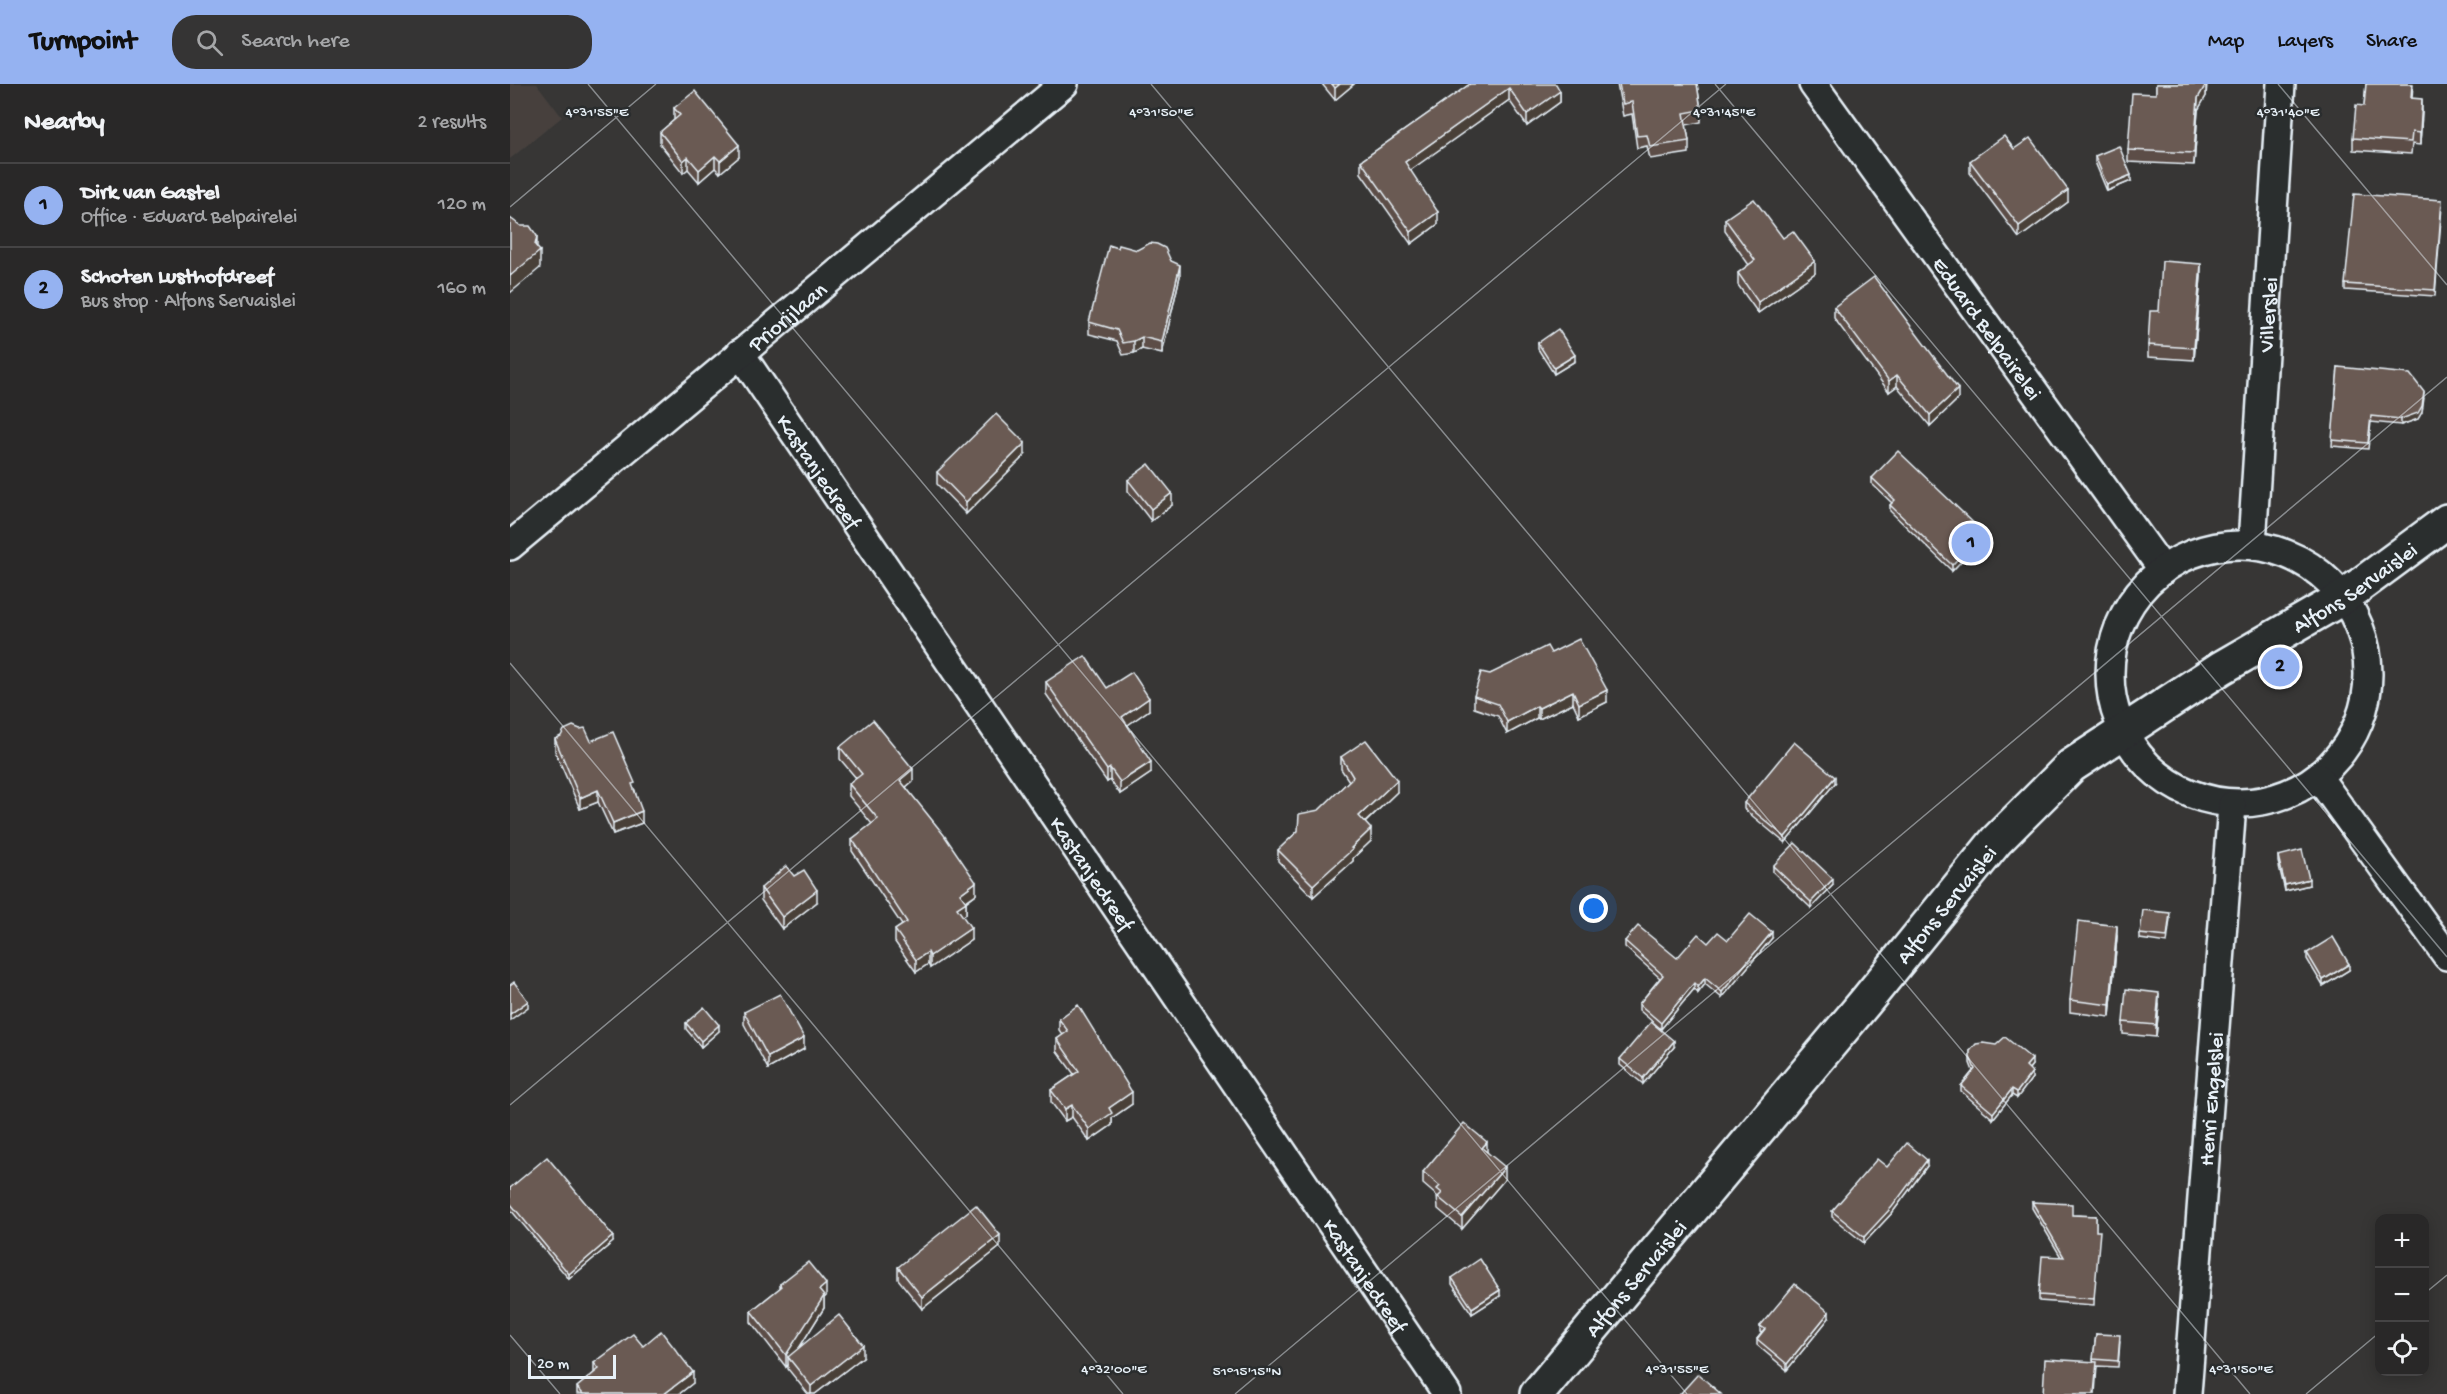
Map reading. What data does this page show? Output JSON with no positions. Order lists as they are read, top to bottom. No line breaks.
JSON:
{"streets":{"street":["Priorijlaan","Villerslei","Eduard Belpairelei","Kastanjedreef","Alfons Servaislei","Henri Engelslei"]},"crossings":[["Priorijlaan","Kastanjedreef"]],"scale_bar":"20 m","page":{"header":"Turnpoint","search":"Search here","nav":["Map","Layers","Share"],"heading":["Nearby","2 results"],"list":[{"mark":"1","name":"Dirk van Gastel","note":"Office · Eduard Belpairelei","value":"120 m"},{"mark":"2","name":"Schoten Lusthofdreef","note":"Bus stop · Alfons Servaislei","value":"160 m"}],"pins":["1","2"],"map_buttons":["+","−"],"scale":"20 m"},"coordinates":["4°31'55\"E","4°31'50\"E","4°31'45\"E","4°31'40\"E","4°32'00\"E","51°15'15\"N"]}
